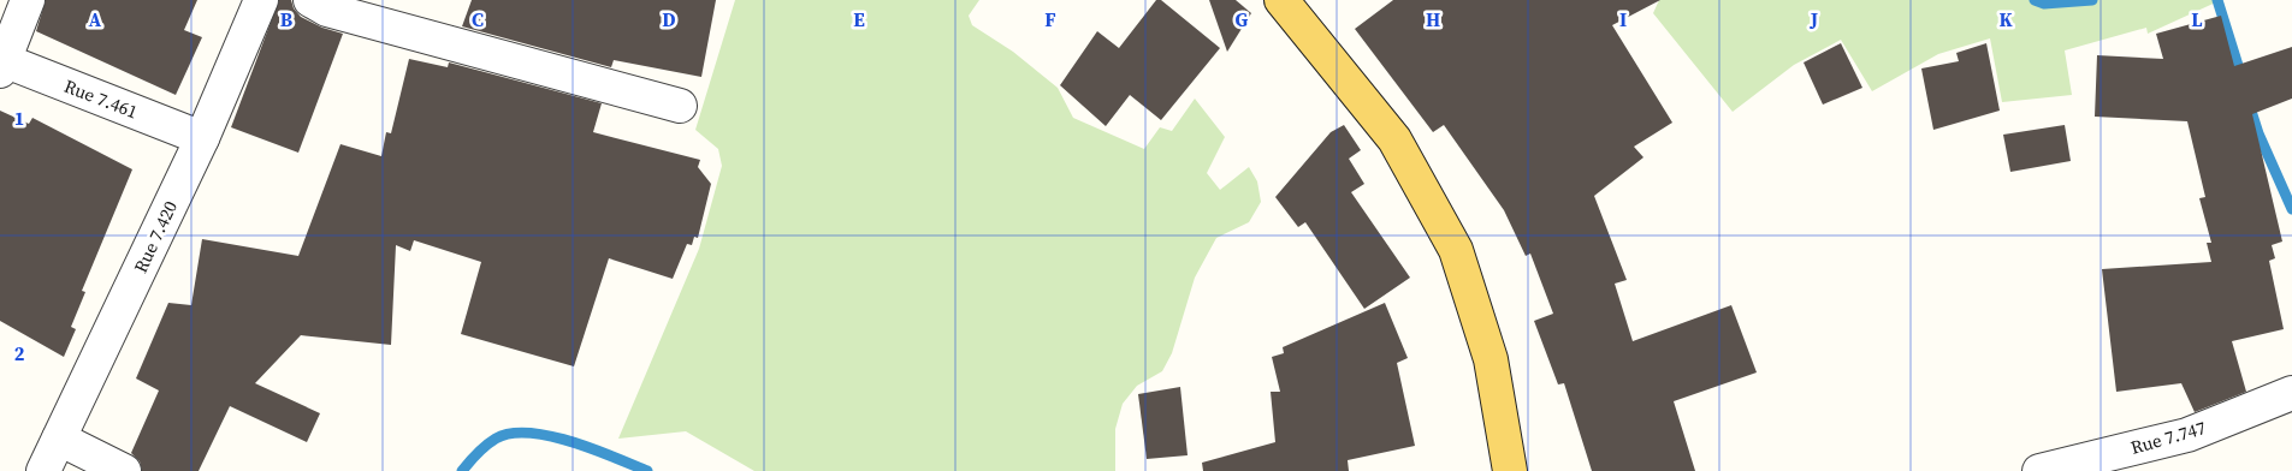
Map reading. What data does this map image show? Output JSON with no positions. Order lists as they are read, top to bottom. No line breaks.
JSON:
{"streets":{"street":["Rue 7.461","Rue 7.420","Rue 7.747"]},"crossings":[["Rue 7.461","Rue 7.420"]],"grid":{"columns":["A","B","C","D","E","F","G","H","I","J","K","L"],"rows":["1","2"]}}
